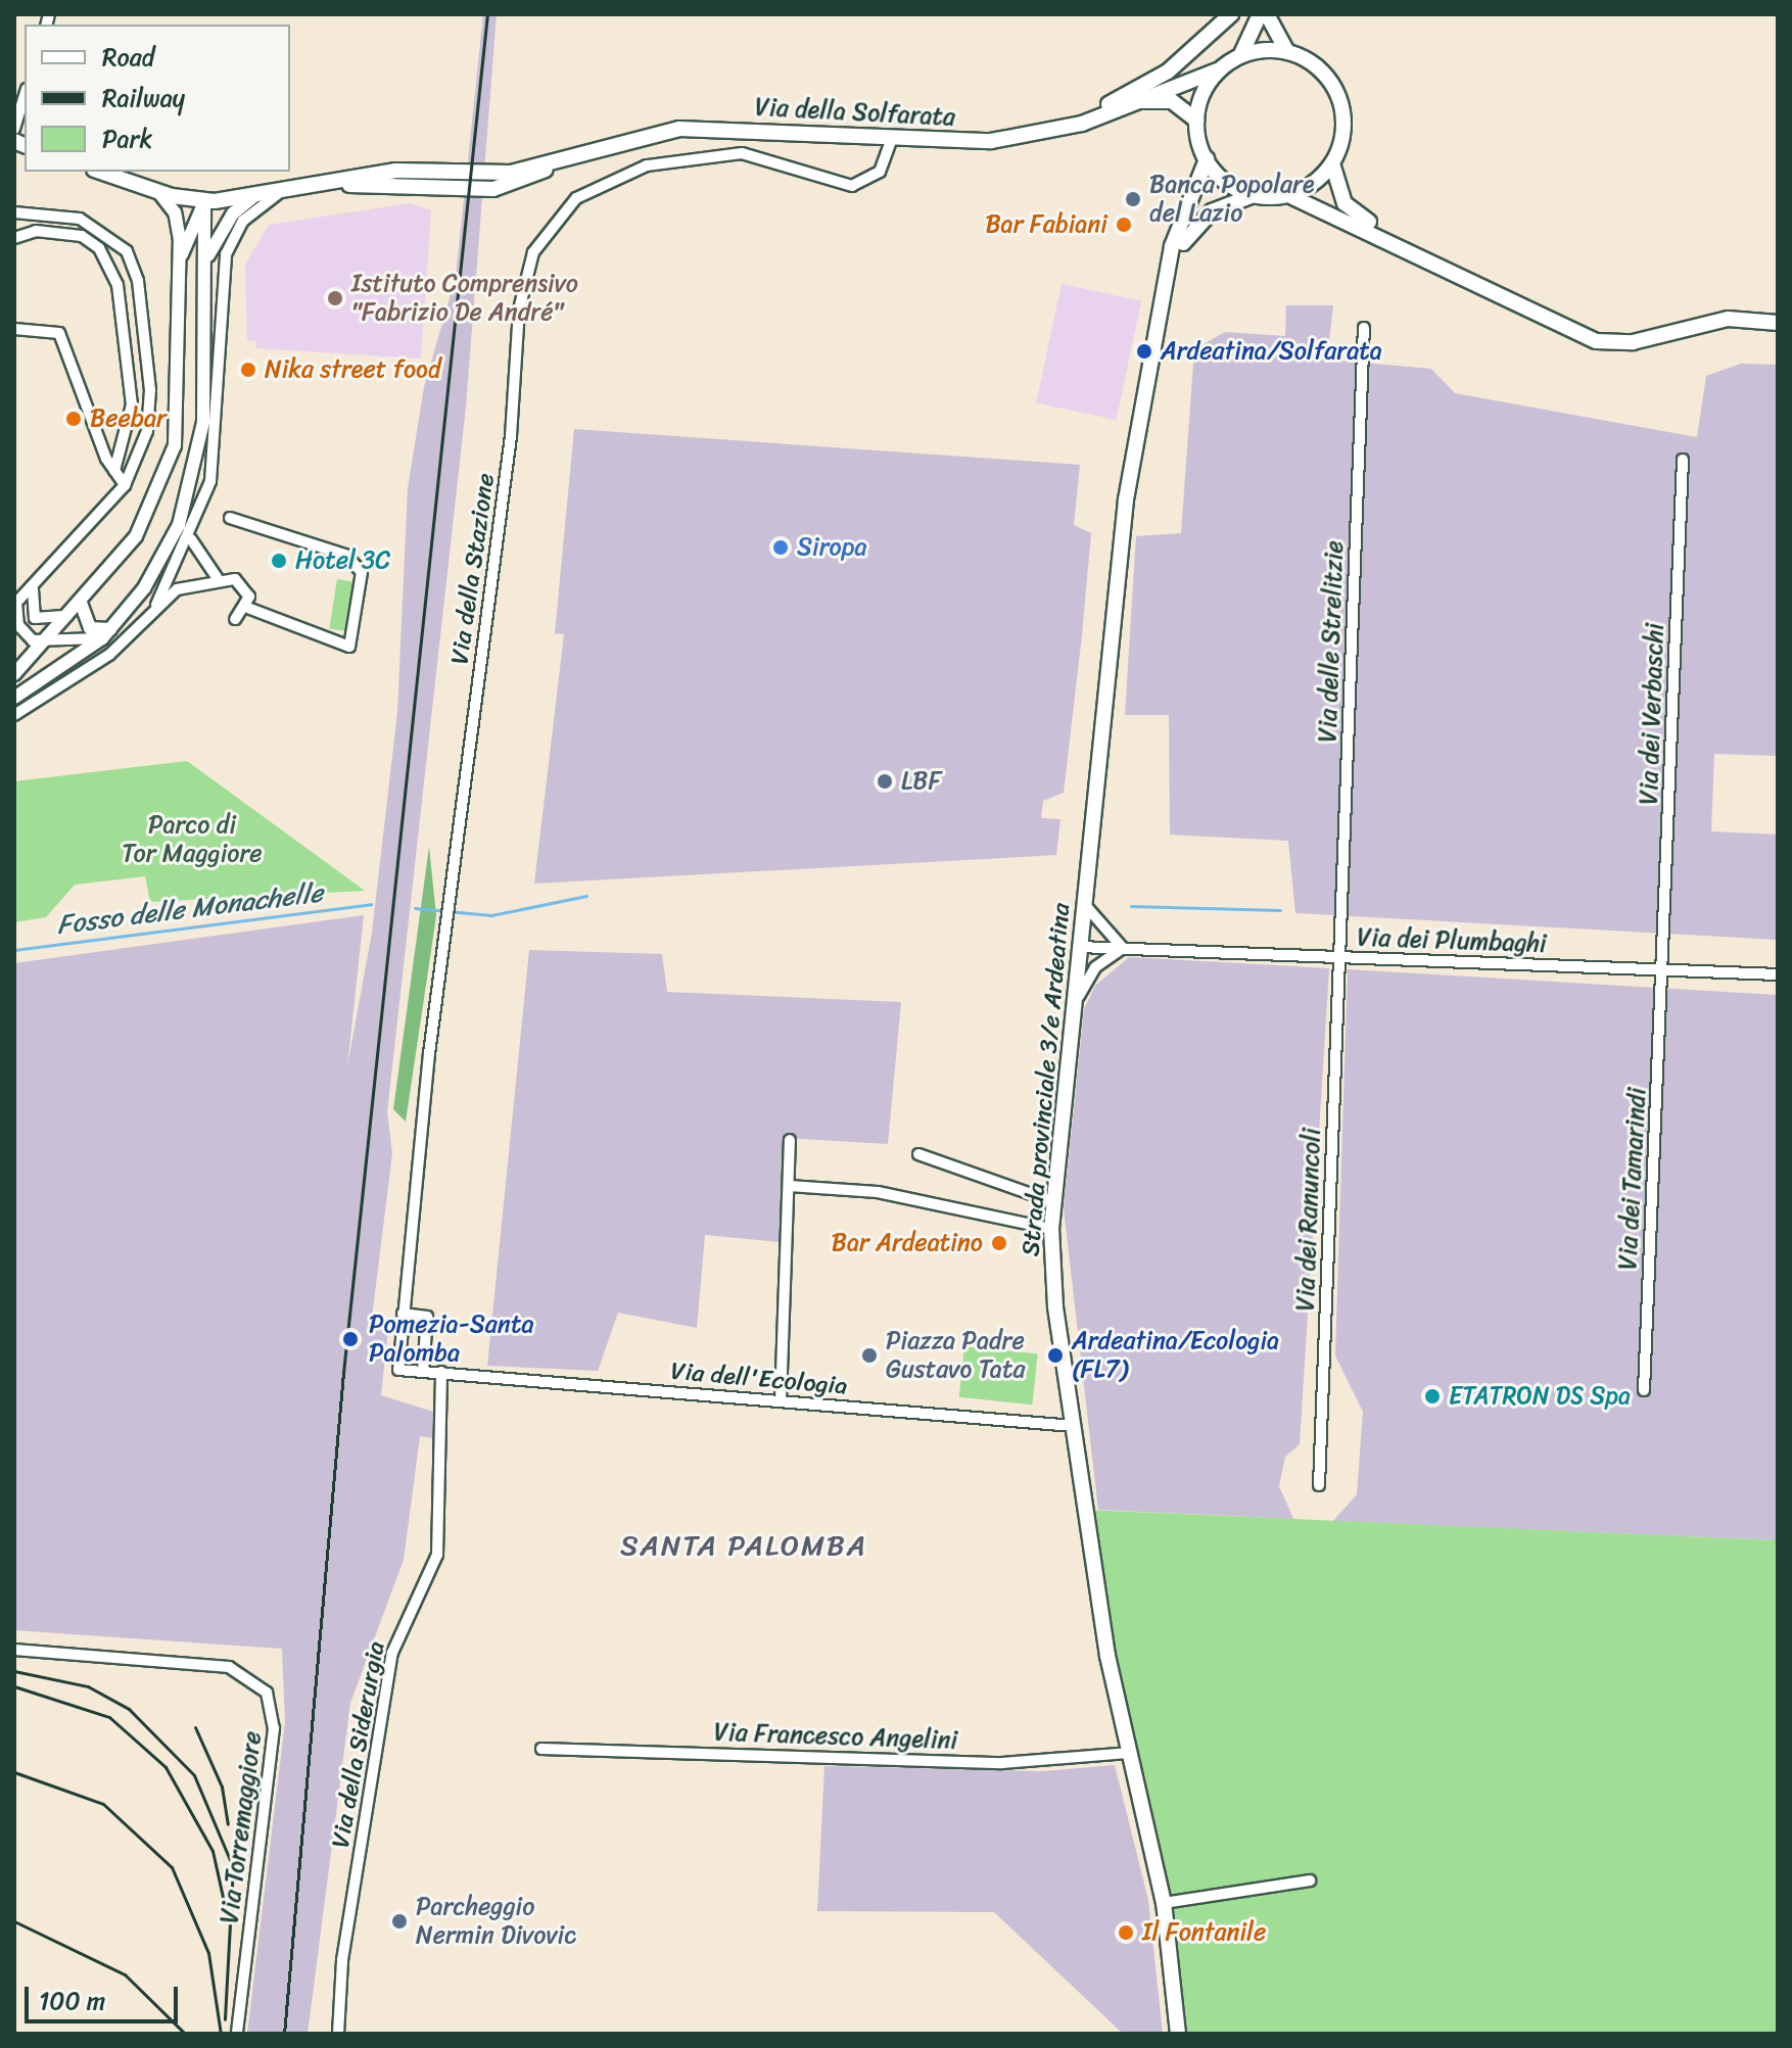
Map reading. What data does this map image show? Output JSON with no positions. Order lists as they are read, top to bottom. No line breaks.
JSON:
{"streets":{"main road":["Via della Solfarata","Strada provinciale 3/e Ardeatina"],"street":["Via della Stazione","Via delle Strelitzie","Via dei Verbaschi","Via dei Plumbaghi","Via dei Tamarindi","Via dei Ranuncoli","Via dell'Ecologia","Via Francesco Angelini","Via della Siderurgia","Via Torremaggiore"]},"crossings":[["Via della Solfarata","Via della Stazione"],["Via delle Strelitzie","Via dei Plumbaghi"],["Via delle Strelitzie","Via dei Ranuncoli"],["Via dei Verbaschi","Via dei Plumbaghi"],["Via dei Verbaschi","Via dei Tamarindi"],["Via dei Plumbaghi","Strada provinciale 3/e Ardeatina"],["Via dei Plumbaghi","Via dei Tamarindi"],["Via dei Plumbaghi","Via dei Ranuncoli"],["Strada provinciale 3/e Ardeatina","Via dell'Ecologia"],["Strada provinciale 3/e Ardeatina","Via Francesco Angelini"],["Via dell'Ecologia","Via della Siderurgia"]],"districts":["SANTA PALOMBA"],"water":["Fosso delle Monachelle"],"parks":["Parco di Tor Maggiore"],"places":["Banca Popolare del Lazio","Bar Fabiani","Istituto Comprensivo \"Fabrizio De André\"","Ardeatina/Solfarata","Nika street food","Beebar","Siropa","Hotel 3C","LBF","Bar Ardeatino","Pomezia-Santa Palomba","Piazza Padre Gustavo Tata","Ardeatina/Ecologia (FL7)","ETATRON DS Spa","Parcheggio Nermin Divovic","Il Fontanile"],"legend":["Road","Railway","Park"],"scale_bar":"100 m"}
